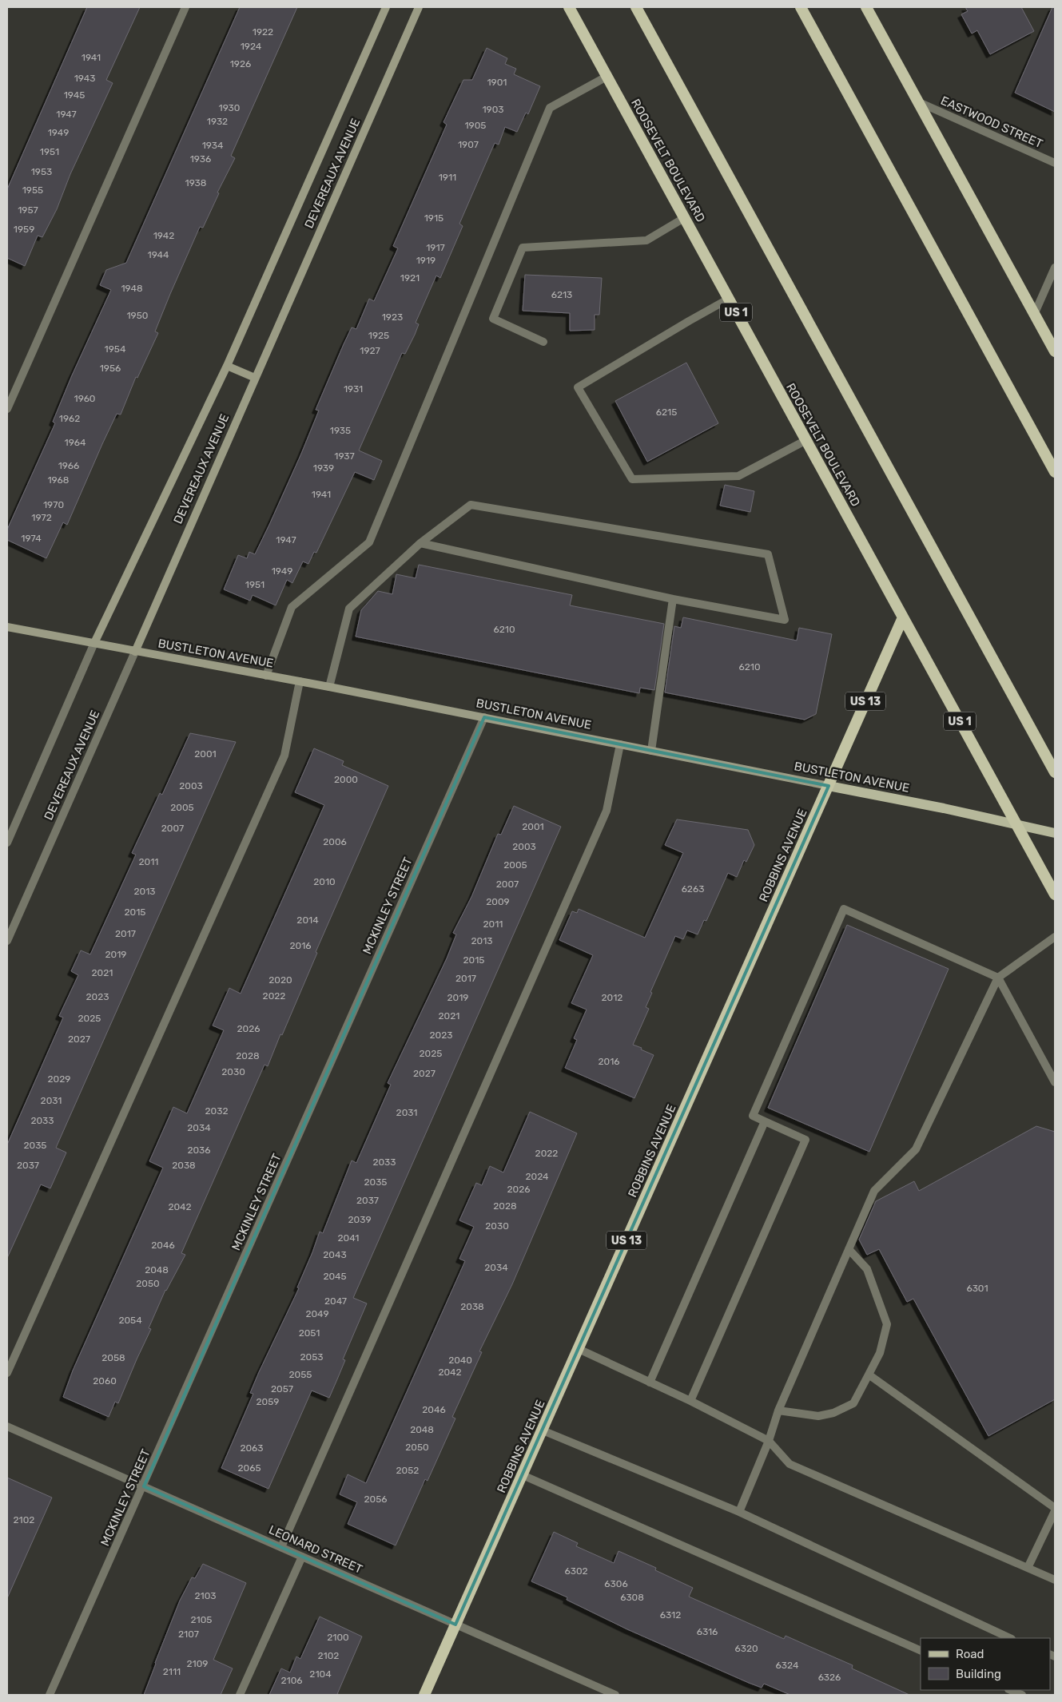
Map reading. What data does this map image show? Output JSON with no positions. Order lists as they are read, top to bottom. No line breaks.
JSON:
{"streets":{"highway":["ROOSEVELT BOULEVARD","US 1","US 13","ROBBINS AVENUE"],"main road":["DEVEREAUX AVENUE","BUSTLETON AVENUE"],"street":["EASTWOOD STREET","MCKINLEY STREET","LEONARD STREET"]},"crossings":[["ROOSEVELT BOULEVARD","BUSTLETON AVENUE"],["ROOSEVELT BOULEVARD","ROBBINS AVENUE"],["DEVEREAUX AVENUE","BUSTLETON AVENUE"],["BUSTLETON AVENUE","ROBBINS AVENUE"],["BUSTLETON AVENUE","MCKINLEY STREET"],["ROBBINS AVENUE","LEONARD STREET"],["MCKINLEY STREET","LEONARD STREET"]],"house_numbers":["1922","1924","1941","1926","1943","1901","1945","1930","1903","1947","1932","1905","1949","1907","1934","1951","1936","1953","1911","1938","1955","1957","1915","1959","1942","1917","1944","1919","1921","1948","6213","1950","1923","1925","1954","1927","1956","1931","1960","6215","1962","1935","1964","1937","1966","1939","1968","1941","1970","1972","1974","1947","1949","1951","6210","6210","2001","2000","2003","2005","2001","2007","2006","2003","2011","2005","2010","2007","6263","2013","2009","2015","2014","2011","2017","2013","2016","2019","2015","2021","2017","2020","2022","2023","2019","2012","2021","2025","2026","2023","2027","2025","2028","2016","2030","2027","2029","2031","2032","2031","2033","2034","2035","2036","2022","2033","2037","2038","2024","2035","2026","2037","2028","2042","2039","2030","2041","2046","2043","2034","2048","2045","2050","6301","2047","2038","2049","2054","2051","2053","2058","2040","2042","2055","2060","2057","2059","2046","2048","2050","2063","2065","2052","2056","2102","6302","6306","2103","6308","6312","2105","6316","2107","2100","6320","2102","2109","6324","2111","2104","6326","2106"],"legend":["Road","Building"]}
